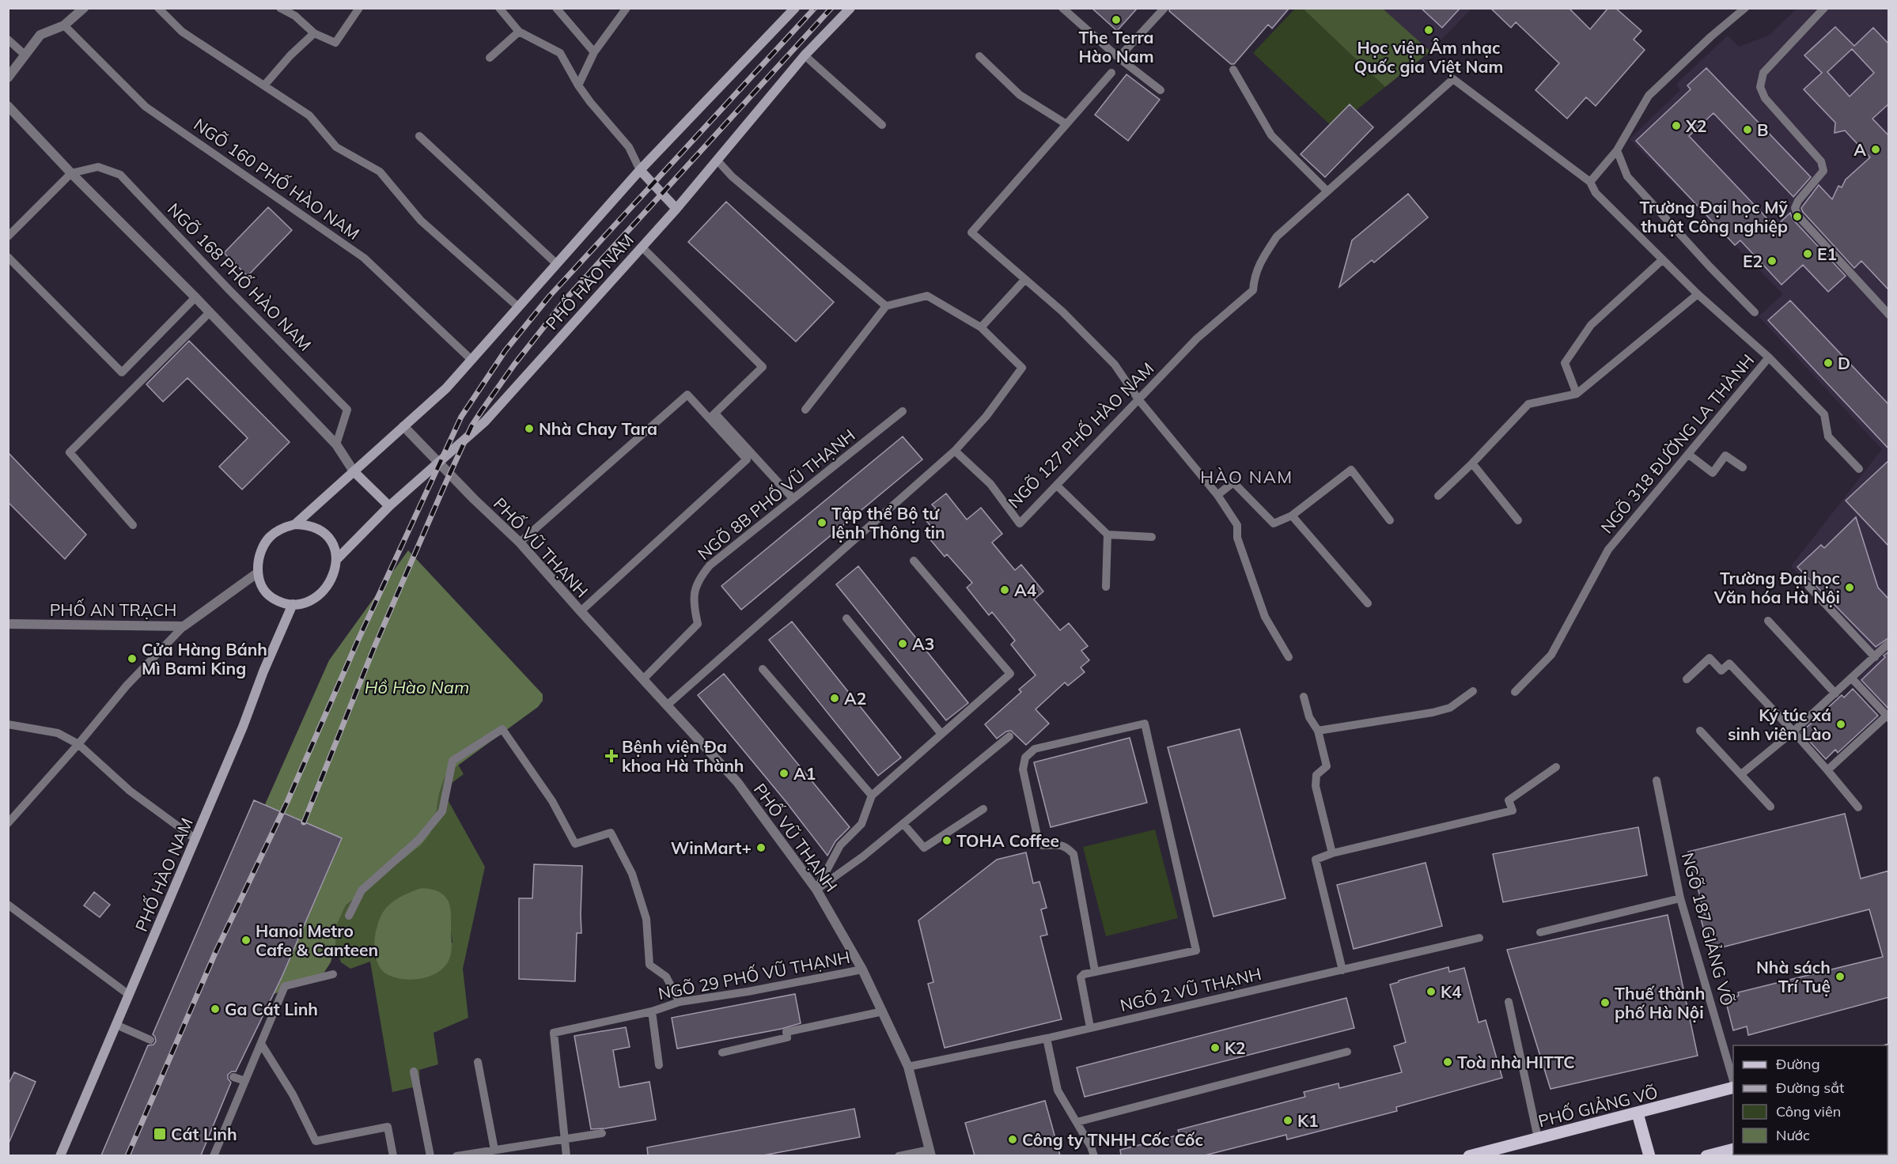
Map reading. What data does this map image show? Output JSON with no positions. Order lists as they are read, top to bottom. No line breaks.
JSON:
{"streets":{"main road":["PHỐ HÀO NAM","PHỐ GIẢNG VÕ"],"street":["PHỐ VŨ THẠNH","PHỐ AN TRẠCH"],"lane":["NGÕ 160 PHỐ HÀO NAM","NGÕ 168 PHỐ HÀO NAM","NGÕ 127 PHỐ HÀO NAM","NGÕ 318 ĐƯỜNG LA THÀNH","NGÕ 8B PHỐ VŨ THẠNH","NGÕ 187 GIẢNG VÕ","NGÕ 29 PHỐ VŨ THẠNH","NGÕ 2 VŨ THẠNH"]},"crossings":[["PHỐ HÀO NAM","PHỐ VŨ THẠNH"],["PHỐ HÀO NAM","PHỐ AN TRẠCH"],["NGÕ 127 PHỐ HÀO NAM","NGÕ 318 ĐƯỜNG LA THÀNH"],["NGÕ 8B PHỐ VŨ THẠNH","PHỐ VŨ THẠNH"],["PHỐ VŨ THẠNH","NGÕ 29 PHỐ VŨ THẠNH"],["PHỐ VŨ THẠNH","NGÕ 2 VŨ THẠNH"]],"districts":["HÀO NAM"],"water":["Hồ Hào Nam"],"places":{"other":["The Terra Hào Nam","Học viện Âm nhạc Quốc gia Việt Nam","X2","B","A","Trường Đại học Mỹ thuật Công nghiệp","E1","E2","D","Nhà Chay Tara","Tập thể Bộ tư lệnh Thông tin","Trường Đại học Văn hóa Hà Nội","A4","A3","Cửa Hàng Bánh Mì Bami King","A2","Ký túc xá sinh viên Lào","A1","TOHA Coffee","WinMart+","Hanoi Metro Cafe & Canteen","Nhà sách Trí Tuệ","K4","Thuế thành phố Hà Nội","Ga Cát Linh","K2","Toà nhà HITTC","K1","Công ty TNHH Cốc Cốc"],"health":["Bệnh viện Đa khoa Hà Thành"],"transit":["Cát Linh"]},"legend":["Đường","Đường sắt","Công viên","Nước"]}
